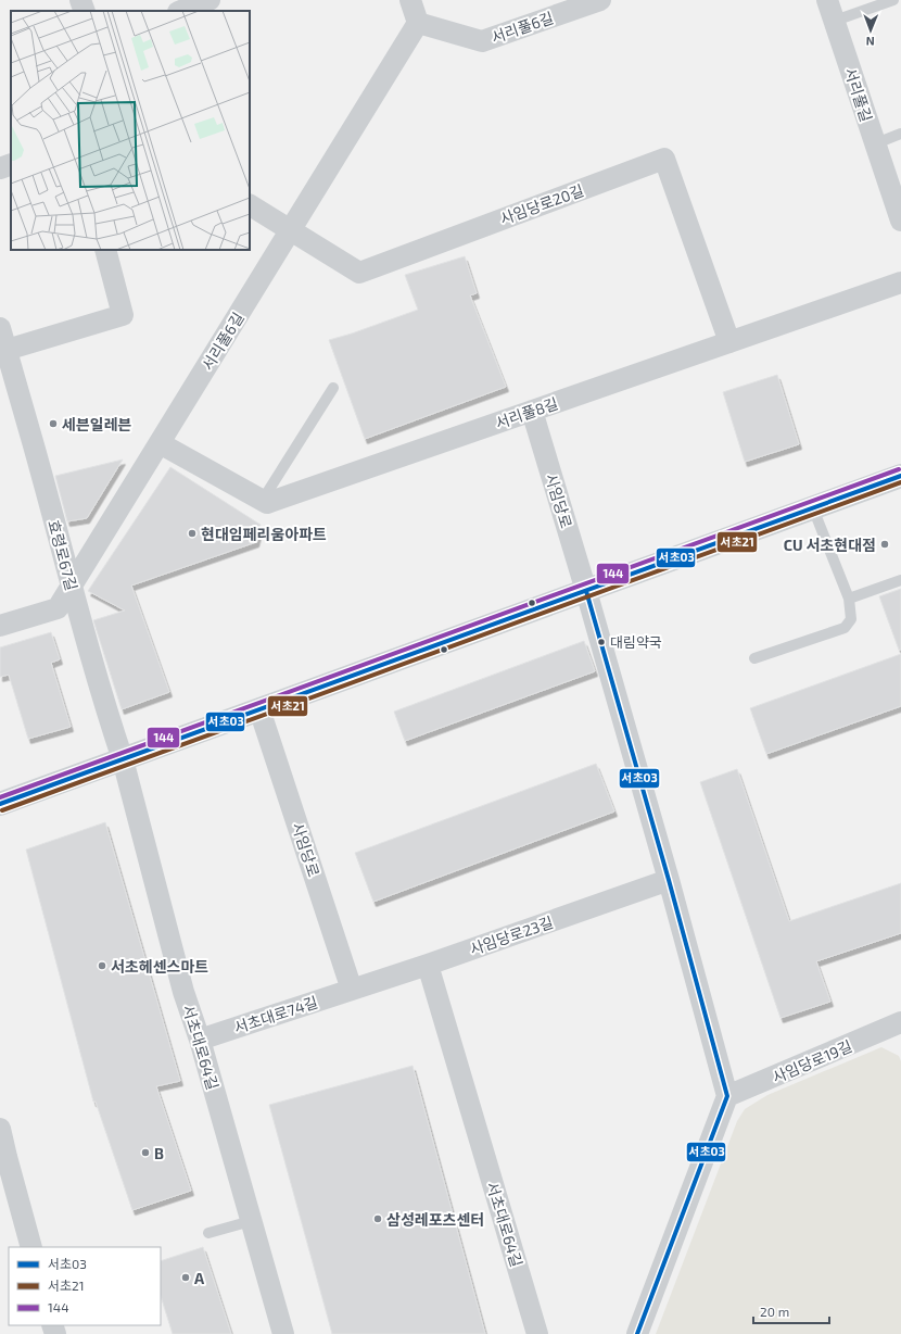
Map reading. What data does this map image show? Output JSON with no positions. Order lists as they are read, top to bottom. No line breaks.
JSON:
{"streets":{"street":["서리풀6길","서리풀길","사임당로20길","서리풀8길","사임당로","효령로67길","사임당로23길","서초대로74길","서초대로64길","사임당로19길"]},"crossings":[["서리풀6길","사임당로20길"],["서리풀6길","효령로67길"],["사임당로20길","서리풀8길"],["서리풀8길","사임당로"],["사임당로","사임당로23길"],["사임당로","서초대로74길"],["효령로67길","서초대로64길"],["사임당로23길","서초대로74길"],["사임당로23길","서초대로64길"],["서초대로74길","서초대로64길"]],"places":["세븐일레븐","현대임페리움아파트","CU 서초현대점","대림약국","서초헤센스마트","B","삼성레포츠센터","A"],"lines":["transit line 144","transit line 서초03","transit line 서초21"],"legend":["서초03","서초21","144"],"scale_bar":"20 m","north":"bottom"}
